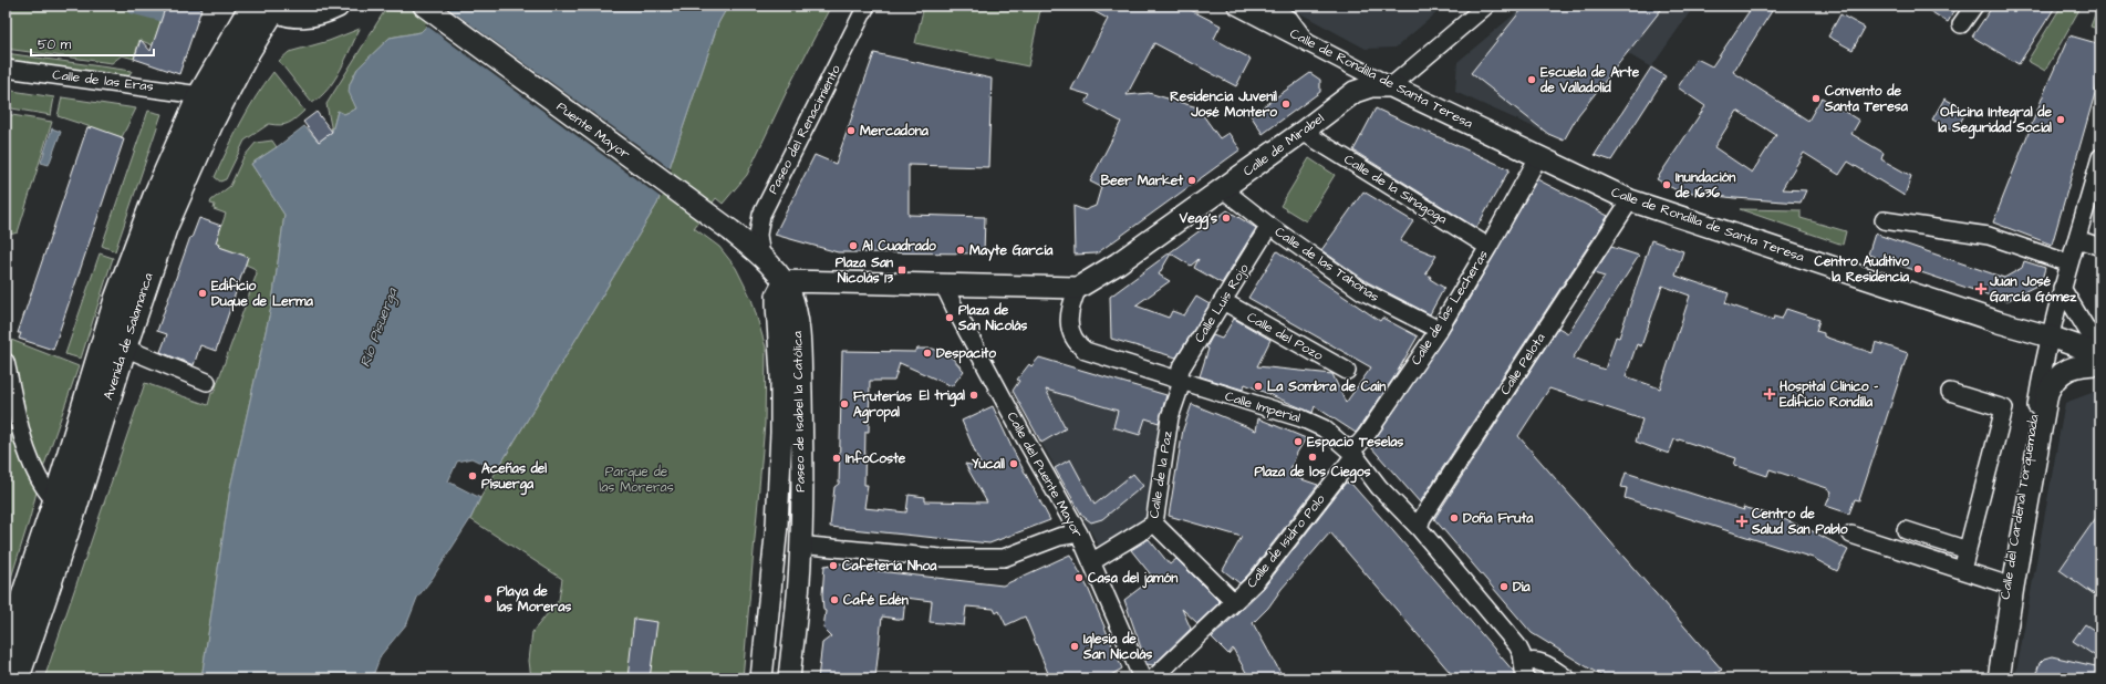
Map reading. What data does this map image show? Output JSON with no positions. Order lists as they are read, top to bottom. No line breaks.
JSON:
{"streets":{"highway":["Avenida de Salamanca"],"main road":["Calle de Rondilla de Santa Teresa","Puente Mayor","Calle de Mirabel","Paseo de Isabel la Católica","Calle del Cardenal Torquemada"],"street":["Calle de las Eras","Paseo del Renacimiento","Calle de la Sinagoga","Calle de las Tahonas","Calle Luis Rojo","Calle de las Lecheras","Calle del Pozo","Calle Pelota","Calle Imperial","Calle del Puente Mayor","Calle de la Paz","Calle de Isidro Polo"]},"crossings":[["Calle de Rondilla de Santa Teresa","Calle de Mirabel"],["Calle de Rondilla de Santa Teresa","Calle de las Lecheras"],["Calle de Rondilla de Santa Teresa","Calle Pelota"],["Calle de Rondilla de Santa Teresa","Calle del Cardenal Torquemada"],["Calle de las Eras","Avenida de Salamanca"],["Paseo del Renacimiento","Puente Mayor"],["Calle de Mirabel","Calle de la Sinagoga"],["Calle de Mirabel","Calle de las Tahonas"],["Calle de Mirabel","Calle Imperial"],["Calle de la Sinagoga","Calle de las Lecheras"],["Calle de las Tahonas","Calle Luis Rojo"],["Calle de las Tahonas","Calle de las Lecheras"],["Calle Luis Rojo","Calle del Pozo"],["Calle Luis Rojo","Calle Imperial"],["Calle Luis Rojo","Calle de la Paz"],["Calle de las Lecheras","Calle Imperial"],["Calle de las Lecheras","Calle de Isidro Polo"],["Calle Pelota","Calle Imperial"],["Calle Imperial","Calle de la Paz"],["Calle Imperial","Calle de Isidro Polo"],["Calle del Puente Mayor","Calle de la Paz"]],"water":["Río Pisuerga"],"parks":["Parque de las Moreras"],"places":{"other":["Escuela de Arte de Valladolid","Convento de Santa Teresa","Residencia Juvenil José Montero","Oficina Integral de la Seguridad Social","Mercadona","Beer Market","Inundación de 1636","Vegg's","Al Cuadrado","Mayte García","Centro Auditivo la Residencia","Edificio Duque de Lerma","Plaza de San Nicolás","Despacito","La Sombra de Caín","El trigal","Fruterías Agropal","Espacio Teselas","Plaza de los Ciegos","InfoCoste","Yucall","Aceñas del Pisuerga","Doña Fruta","Cafetería Nhoa","Casa del jamón","Dia","Playa de las Moreras","Café Edén","Iglesia de San Nicolás"],"transit":["Plaza San Nicolás 13"],"health":["Juan José García Gómez","Hospital Clínico - Edificio Rondilla","Centro de Salud San Pablo"]},"scale_bar":"50 m"}
